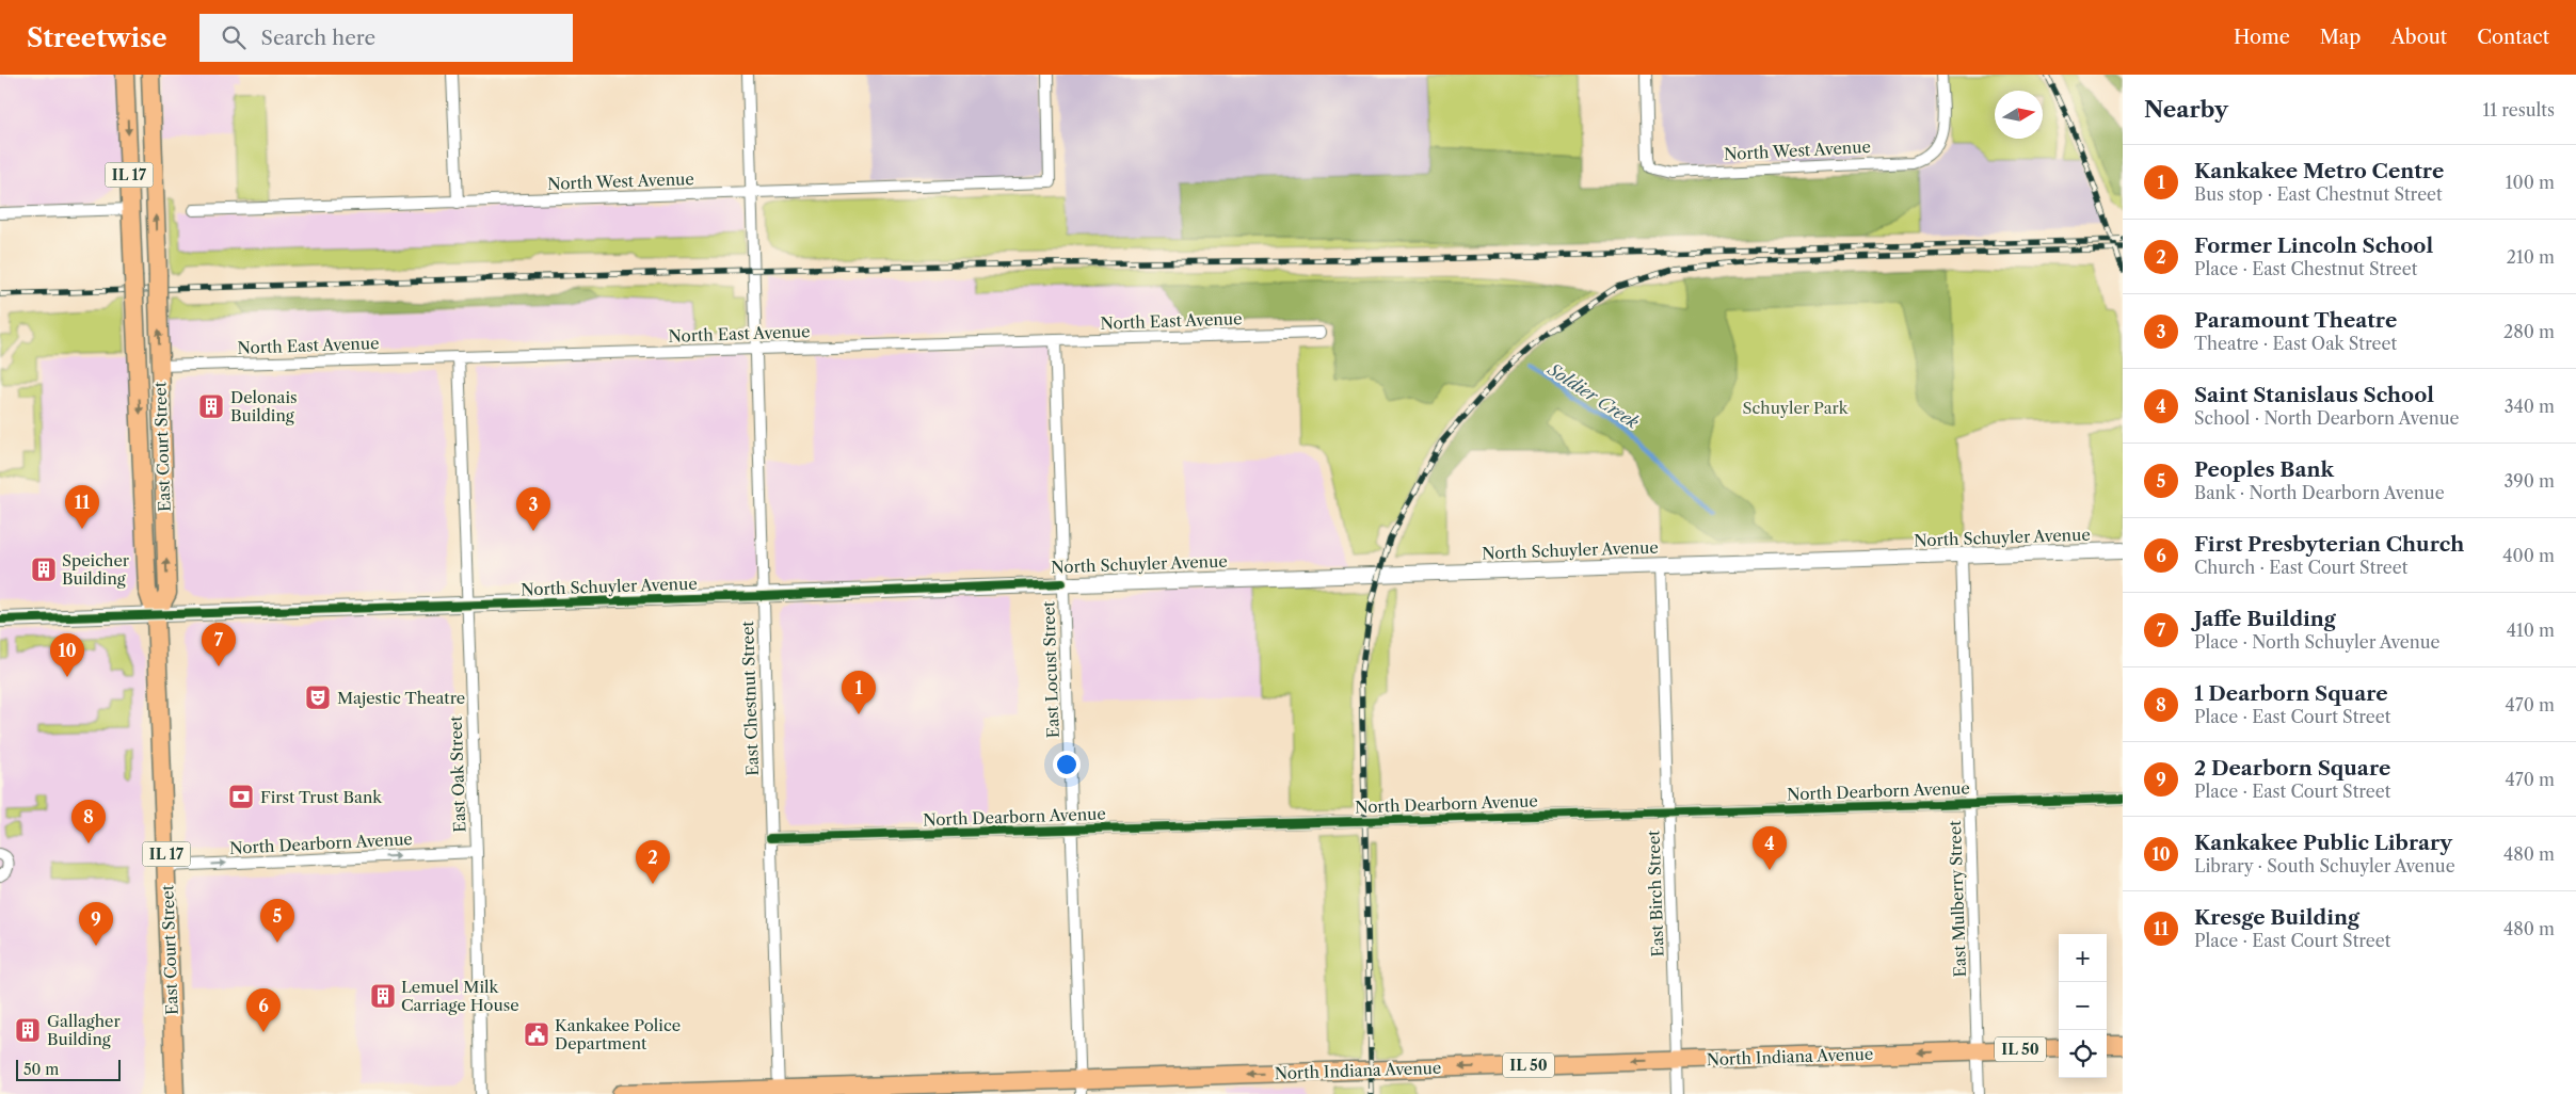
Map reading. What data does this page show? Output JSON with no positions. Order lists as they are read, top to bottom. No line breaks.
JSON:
{"streets":{"main road":["IL 17","East Court Street","IL 50","North Indiana Avenue"],"street":["North West Avenue","North East Avenue","North Schuyler Avenue","East Locust Street","East Chestnut Street","East Oak Street","North Dearborn Avenue","East Birch Street","East Mulberry Street"]},"crossings":[["North West Avenue","East Chestnut Street"],["IL 17","East Court Street"],["North East Avenue","East Court Street"],["North East Avenue","East Locust Street"],["North East Avenue","East Chestnut Street"],["North East Avenue","East Oak Street"],["East Court Street","North Schuyler Avenue"],["East Court Street","North Dearborn Avenue"],["North Schuyler Avenue","East Locust Street"],["North Schuyler Avenue","East Chestnut Street"],["North Schuyler Avenue","East Oak Street"],["North Schuyler Avenue","East Birch Street"],["North Schuyler Avenue","East Mulberry Street"],["East Locust Street","North Dearborn Avenue"],["East Locust Street","North Indiana Avenue"],["East Chestnut Street","North Dearborn Avenue"],["East Chestnut Street","North Indiana Avenue"],["East Oak Street","North Dearborn Avenue"],["North Dearborn Avenue","East Birch Street"],["North Dearborn Avenue","East Mulberry Street"],["East Birch Street","North Indiana Avenue"],["East Mulberry Street","North Indiana Avenue"]],"one_way":["North Indiana Avenue"],"water":["Soldier Creek"],"parks":["Schuyler Park"],"places":{"building":["Delonais Building","Speicher Building","Lemuel Milk Carriage House","Gallagher Building"],"theatre":["Majestic Theatre"],"bank":["First Trust Bank"],"public building":["Kankakee Police Department"]},"scale_bar":"50 m","north":"right","page":{"header":"Streetwise","search":"Search here","nav":["Home","Map","About","Contact"],"heading":["Nearby","11 results"],"list":[{"mark":"1","name":"Kankakee Metro Centre","note":"Bus stop · East Chestnut Street","value":"100 m"},{"mark":"2","name":"Former Lincoln School","note":"Place · East Chestnut Street","value":"210 m"},{"mark":"3","name":"Paramount Theatre","note":"Theatre · East Oak Street","value":"280 m"},{"mark":"4","name":"Saint Stanislaus School","note":"School · North Dearborn Avenue","value":"340 m"},{"mark":"5","name":"Peoples Bank","note":"Bank · North Dearborn Avenue","value":"390 m"},{"mark":"6","name":"First Presbyterian Church","note":"Church · East Court Street","value":"400 m"},{"mark":"7","name":"Jaffe Building","note":"Place · North Schuyler Avenue","value":"410 m"},{"mark":"8","name":"1 Dearborn Square","note":"Place · East Court Street","value":"470 m"},{"mark":"9","name":"2 Dearborn Square","note":"Place · East Court Street","value":"470 m"},{"mark":"10","name":"Kankakee Public Library","note":"Library · South Schuyler Avenue","value":"480 m"},{"mark":"11","name":"Kresge Building","note":"Place · East Court Street","value":"480 m"}],"pins":["11","3","7","10","1","8","4","2","5","9","6"],"map_buttons":["+","−"],"scale":"50 m"}}
